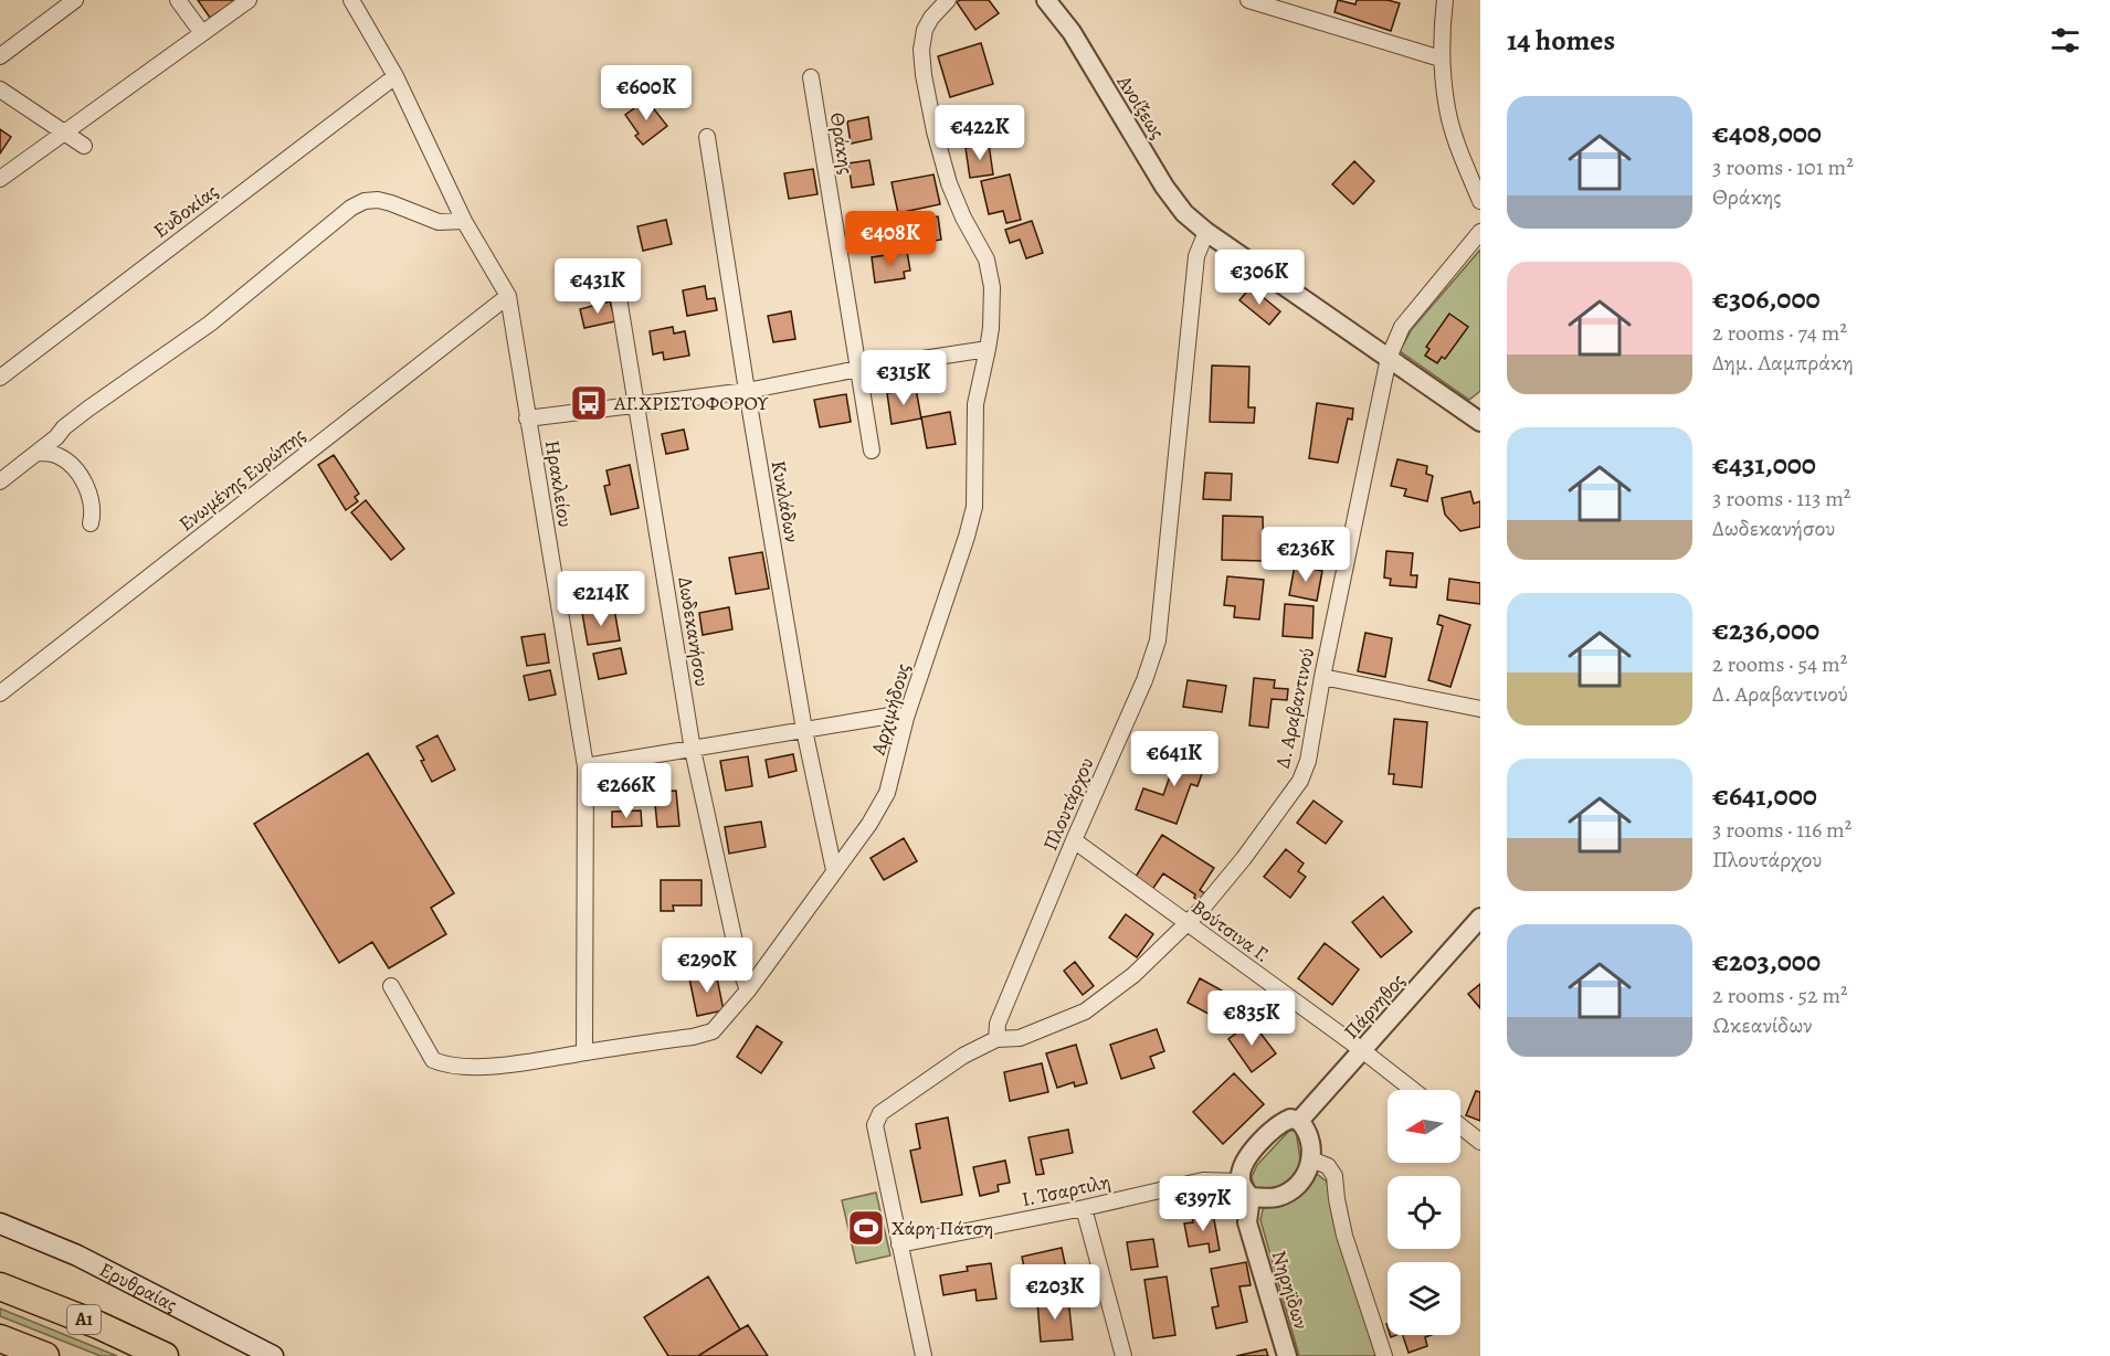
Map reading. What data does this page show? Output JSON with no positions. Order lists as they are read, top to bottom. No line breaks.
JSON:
{"streets":{"highway":["Α1"],"main road":["Ερυθραίας"],"street":["Ανοίξεως","Θράκης","Ευδοκίας","Ενωμένης Ευρώπης","Ηρακλείου","Κυκλάδων","Δωδεκανήσου","Δ. Αραβαντινού","Αρχιμήδους","Πλουτάρχου","Βούτσινα Γ.","Πάρνηθος","Ι. Τσαρτιλη","Νηρηϊδων"]},"crossings":[["Ανοίξεως","Δ. Αραβαντινού"],["Ανοίξεως","Πλουτάρχου"],["Ευδοκίας","Ηρακλείου"],["Ενωμένης Ευρώπης","Ηρακλείου"],["Ηρακλείου","Αρχιμήδους"],["Κυκλάδων","Αρχιμήδους"],["Δωδεκανήσου","Αρχιμήδους"],["Δ. Αραβαντινού","Πλουτάρχου"],["Δ. Αραβαντινού","Βούτσινα Γ."],["Πλουτάρχου","Βούτσινα Γ."],["Βούτσινα Γ.","Πάρνηθος"],["Πάρνηθος","Ι. Τσαρτιλη"],["Πάρνηθος","Νηρηϊδων"],["Ι. Τσαρτιλη","Νηρηϊδων"]],"places":{"bus stop":["ΑΓ.ΧΡΙΣΤΟΦΟΡΟΥ"],"sports":["Χάρη Πάτση"]},"north":"left","page":{"heading":"14 homes","price":["€600K","€422K","€408K","€306K","€431K","€315K","€236K","€214K","€641K","€266K","€290K","€835K","€397K","€203K"],"list":[{"name":"€408,000","note":"3 rooms · 101 m² · Θράκης"},{"name":"€306,000","note":"2 rooms · 74 m² · Δημ. Λαμπράκη"},{"name":"€431,000","note":"3 rooms · 113 m² · Δωδεκανήσου"},{"name":"€236,000","note":"2 rooms · 54 m² · Δ. Αραβαντινού"},{"name":"€641,000","note":"3 rooms · 116 m² · Πλουτάρχου"},{"name":"€203,000","note":"2 rooms · 52 m² · Ωκεανίδων"}]}}
